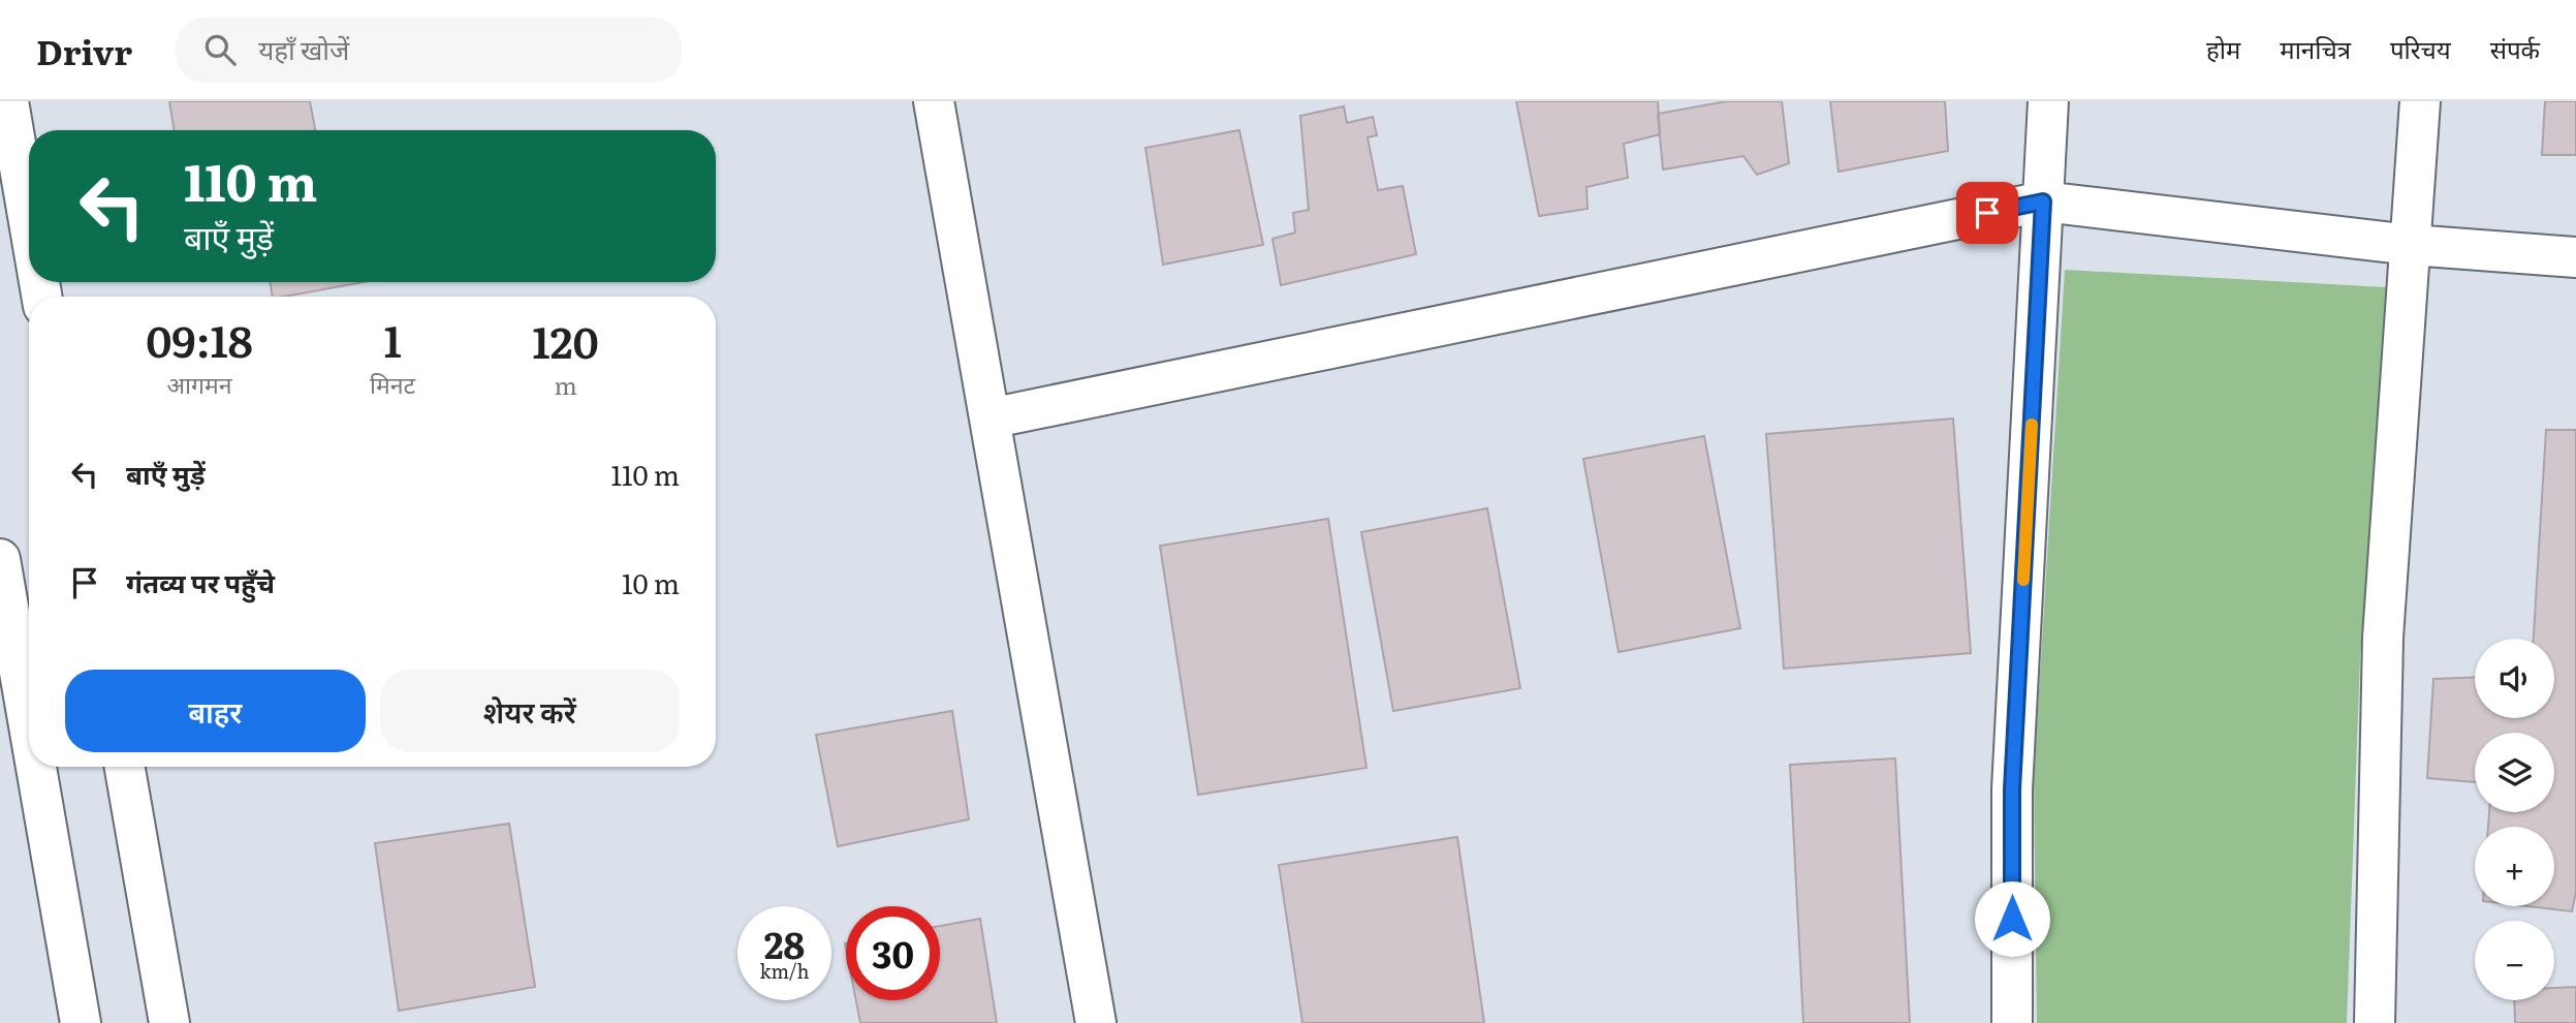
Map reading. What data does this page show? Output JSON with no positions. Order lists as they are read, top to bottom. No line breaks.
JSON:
{"page":{"header":"Drivr","search":"यहाँ खोजें","nav":["होम","मानचित्र","परिचय","संपर्क"],"turn":["110 m","बाएँ मुड़ें"],"eta":["09:18","आगमन","1","मिनट","120","m"],"list":[{"name":"बाएँ मुड़ें","value":"110 m"},{"name":"गंतव्य पर पहुँचे","value":"10 m"}],"map_buttons":["+","−"],"buttons":["बाहर","शेयर करें"],"speed":"28 km/h","limit":"30"}}
